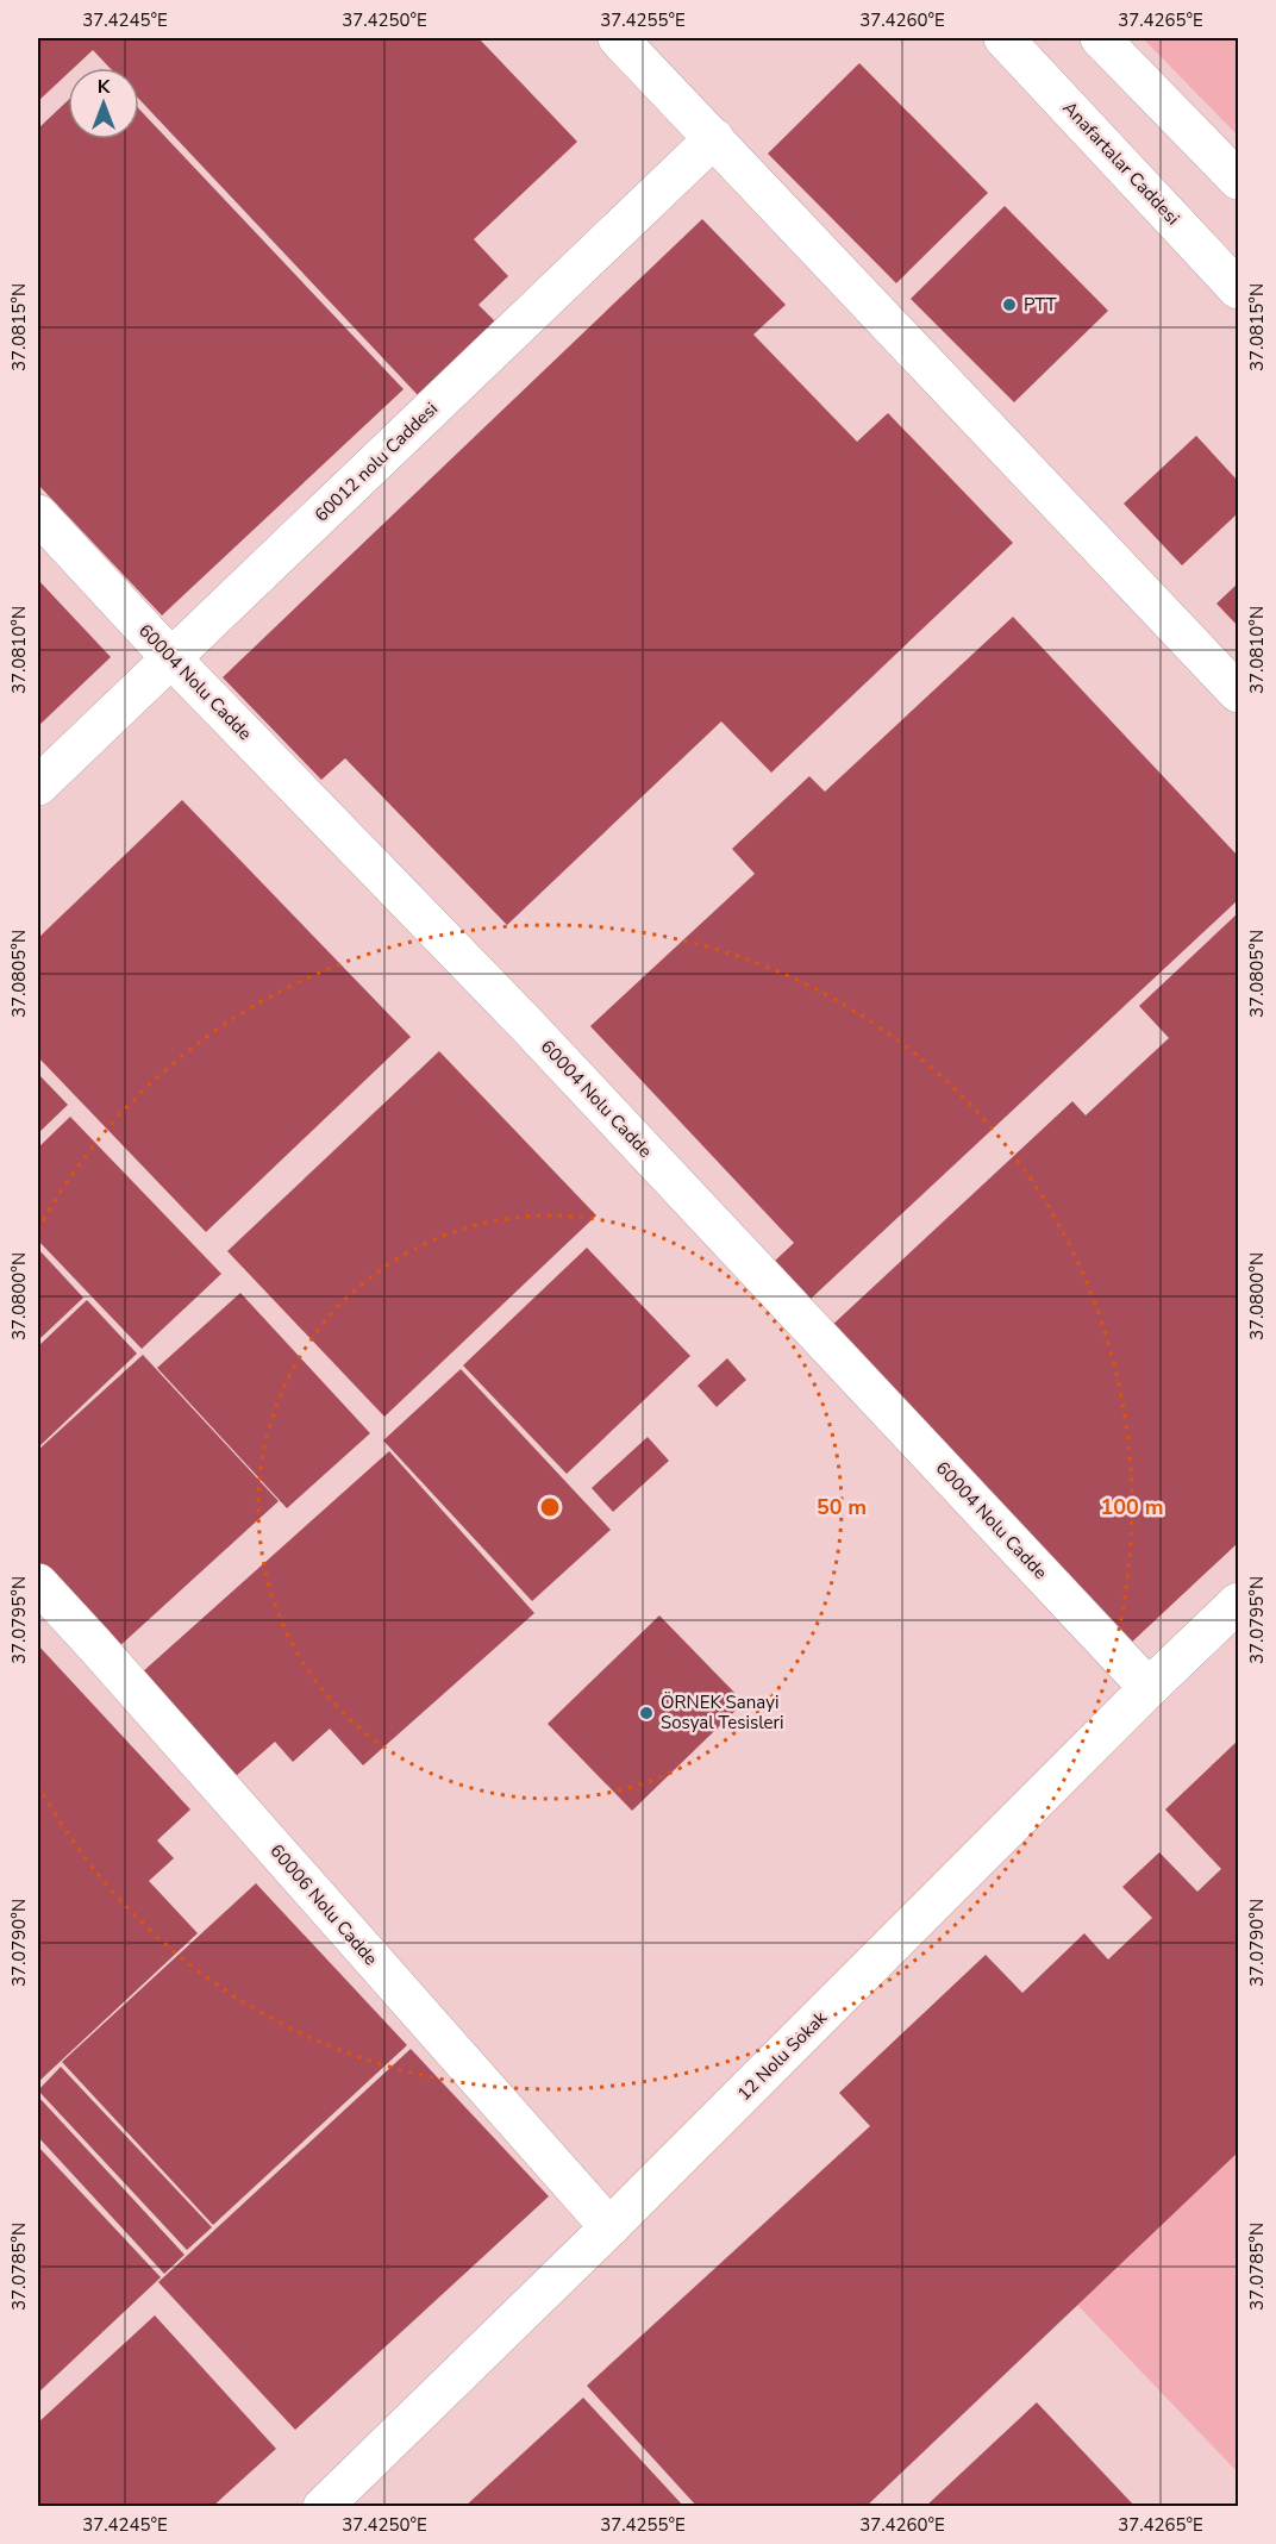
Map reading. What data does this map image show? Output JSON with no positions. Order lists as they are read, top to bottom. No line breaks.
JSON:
{"streets":{"street":["Anafartalar Caddesi","60012 nolu Caddesi","60004 Nolu Cadde","60006 Nolu Cadde","12 Nolu Sokak"]},"crossings":[["60012 nolu Caddesi","60004 Nolu Cadde"],["60004 Nolu Cadde","12 Nolu Sokak"],["60006 Nolu Cadde","12 Nolu Sokak"]],"places":["PTT","ÖRNEK Sanayi Sosyal Tesisleri"],"north":"top","coordinates":["37.4245°E","37.4250°E","37.4255°E","37.4260°E","37.4265°E","37.0815°N","37.0810°N","37.0805°N","37.0800°N","37.0795°N","37.0790°N","37.0785°N"],"rings":["50 m","100 m"]}
